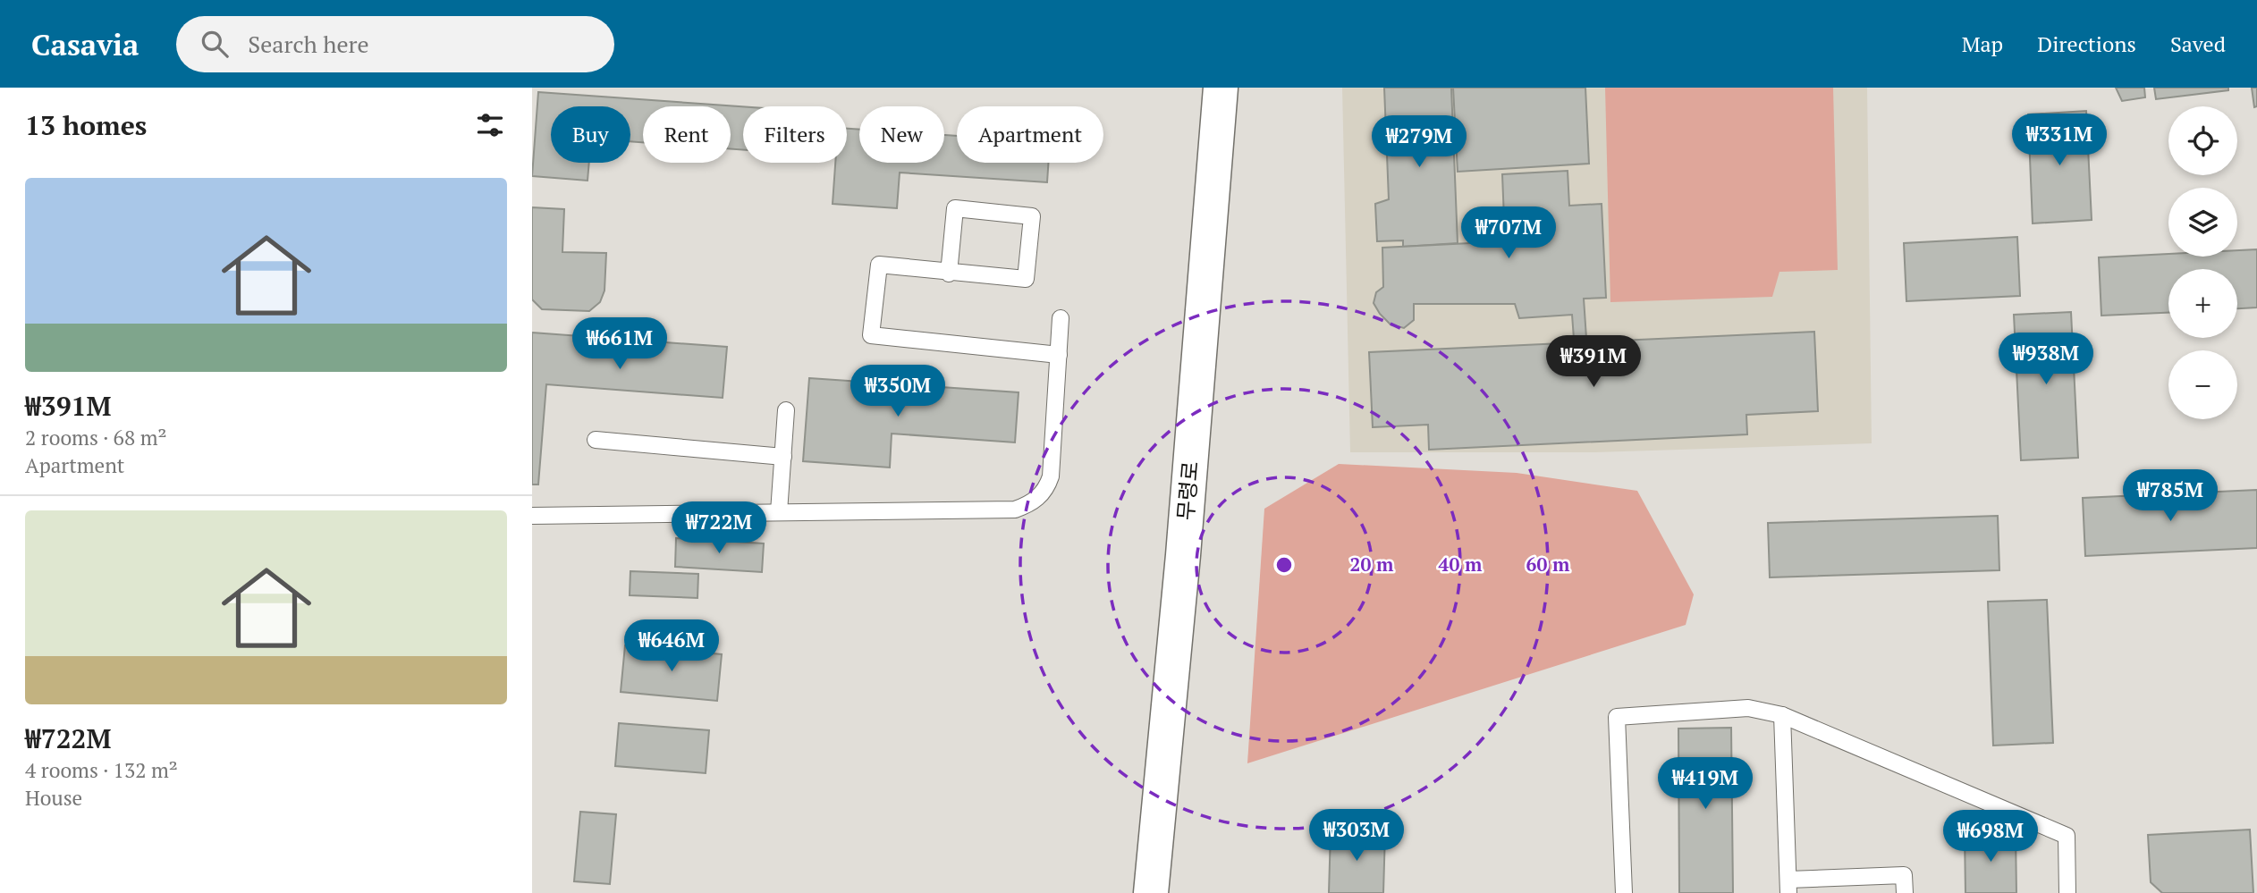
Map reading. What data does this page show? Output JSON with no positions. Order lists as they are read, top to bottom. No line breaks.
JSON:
{"streets":{"main road":["무령로"]},"page":{"header":"Casavia","search":"Search here","nav":["Map","Directions","Saved"],"heading":"13 homes","map_buttons":["+","−"],"chip":["Buy","Rent","Filters","New","Apartment"],"price":["₩331M","₩279M","₩707M","₩661M","₩938M","₩391M","₩350M","₩785M","₩722M","₩646M","₩419M","₩303M","₩698M"],"list":[{"name":"₩391M","note":"2 rooms · 68 m² · Apartment"},{"name":"₩722M","note":"4 rooms · 132 m² · House"}]},"rings":["20 m","40 m","60 m"]}
